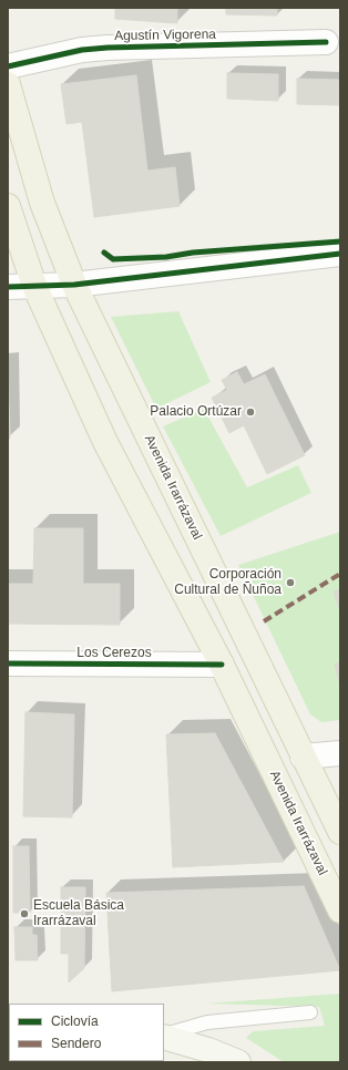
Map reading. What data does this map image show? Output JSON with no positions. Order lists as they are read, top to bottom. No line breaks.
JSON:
{"streets":{"main road":["Avenida Irarrázaval"],"street":["Agustín Vigorena","Los Cerezos"]},"crossings":[["Avenida Irarrázaval","Los Cerezos"]],"places":["Palacio Ortúzar","Corporación Cultural de Ñuñoa","Escuela Básica Irarrázaval"],"legend":["Ciclovía","Sendero"]}
